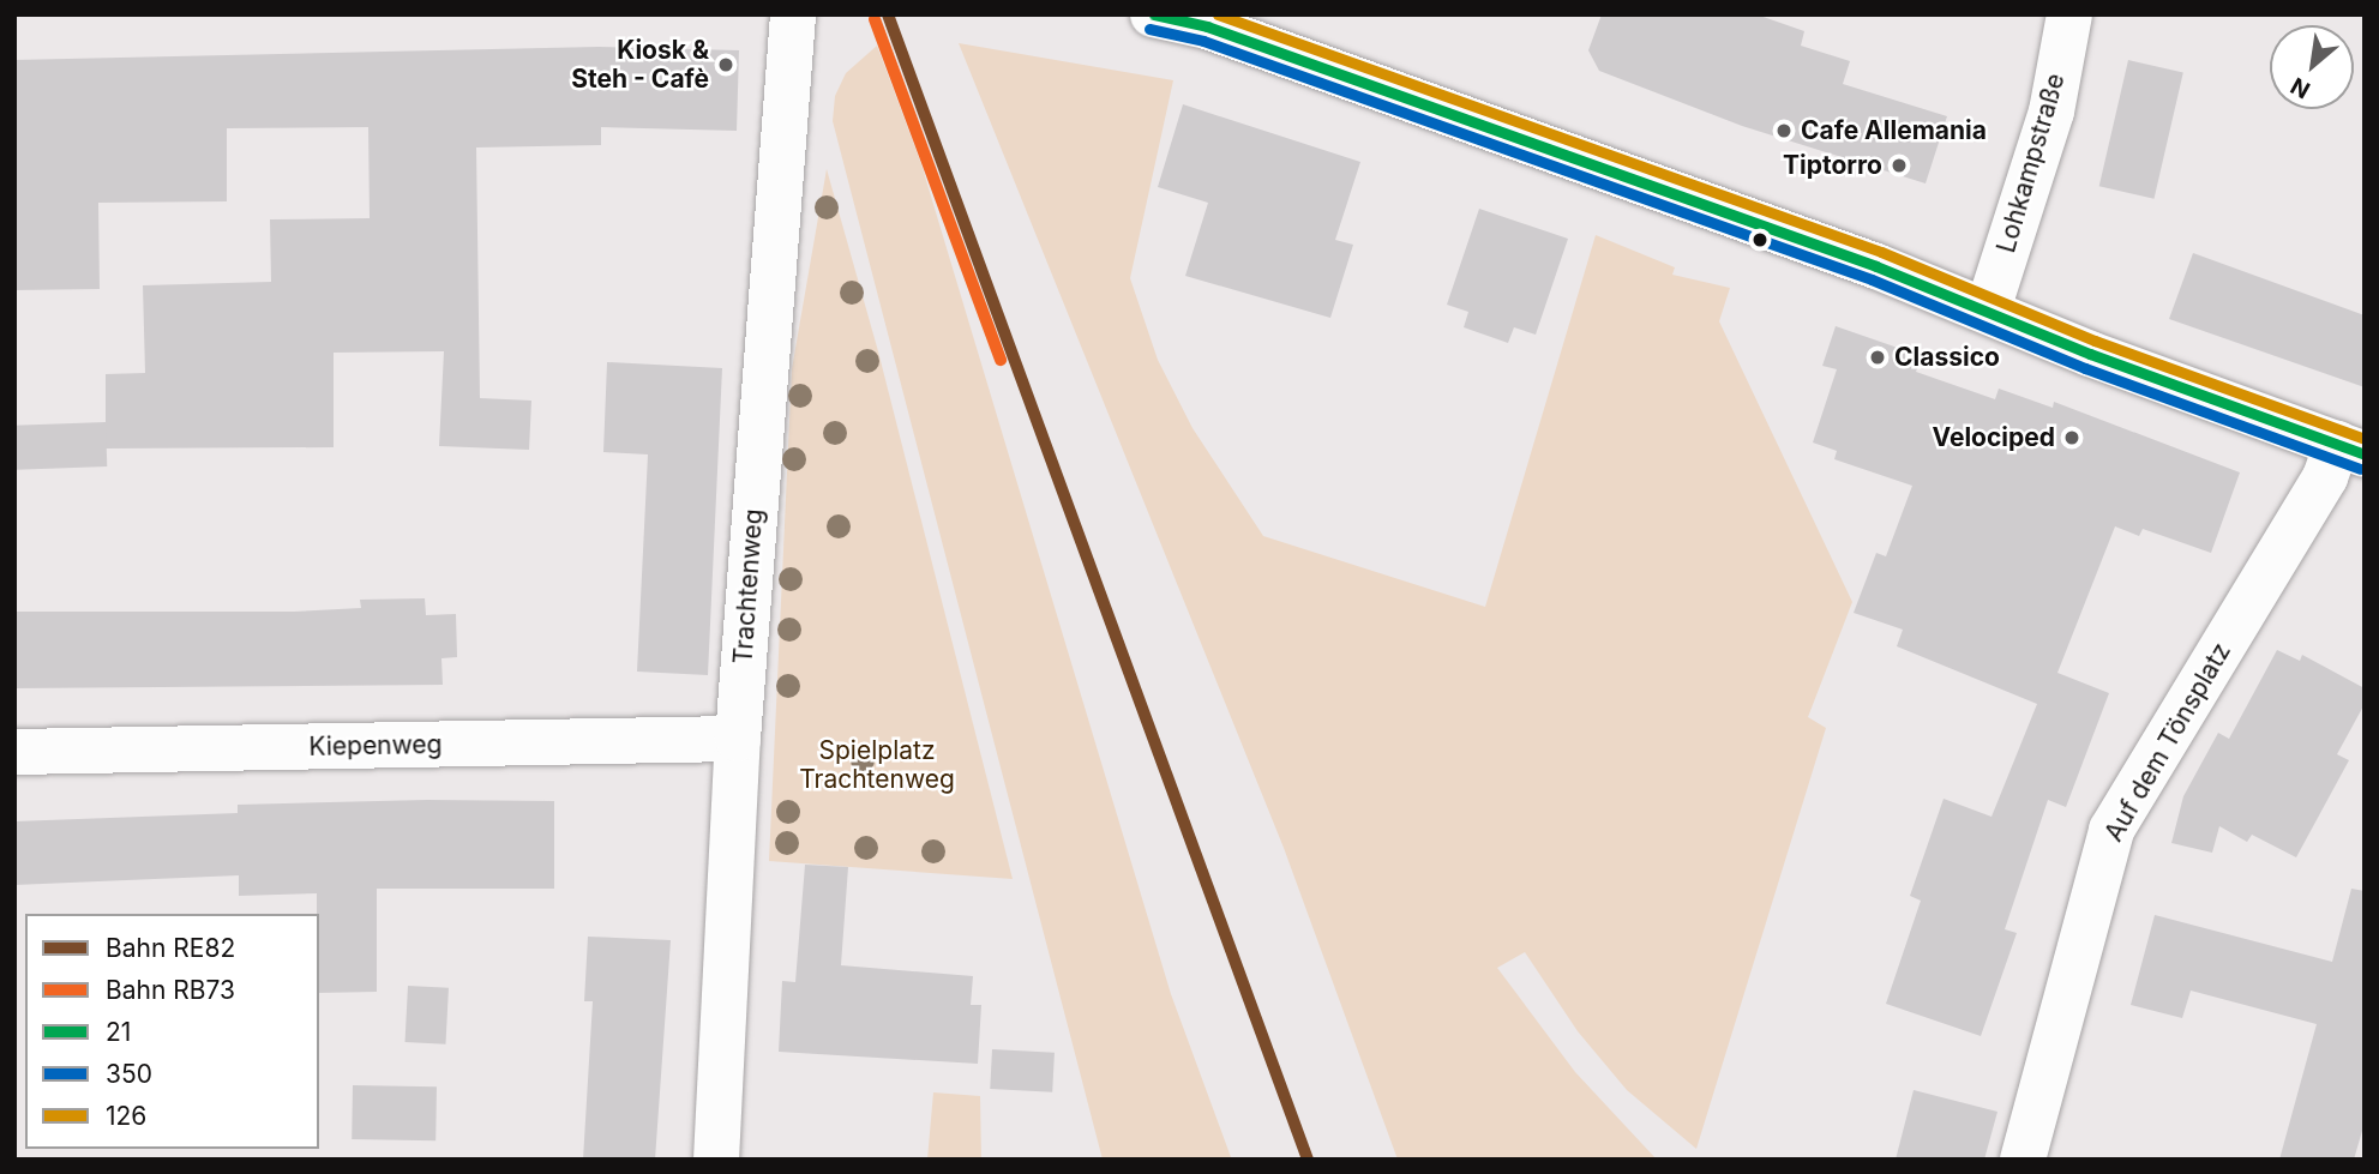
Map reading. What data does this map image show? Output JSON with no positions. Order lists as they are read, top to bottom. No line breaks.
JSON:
{"streets":{"street":["Lohkampstraße","Trachtenweg","Auf dem Tönsplatz","Kiepenweg"]},"crossings":[["Trachtenweg","Kiepenweg"]],"parks":["Spielplatz Trachtenweg"],"places":["Kiosk & Steh - Cafè","Cafe Allemania","Tiptorro","Classico","Velociped"],"lines":["rail line RE82","transit line 21","transit line 126","rail line RB73","transit line 350"],"legend":["Bahn RE82","Bahn RB73","21","350","126"],"north":"bottom left"}
